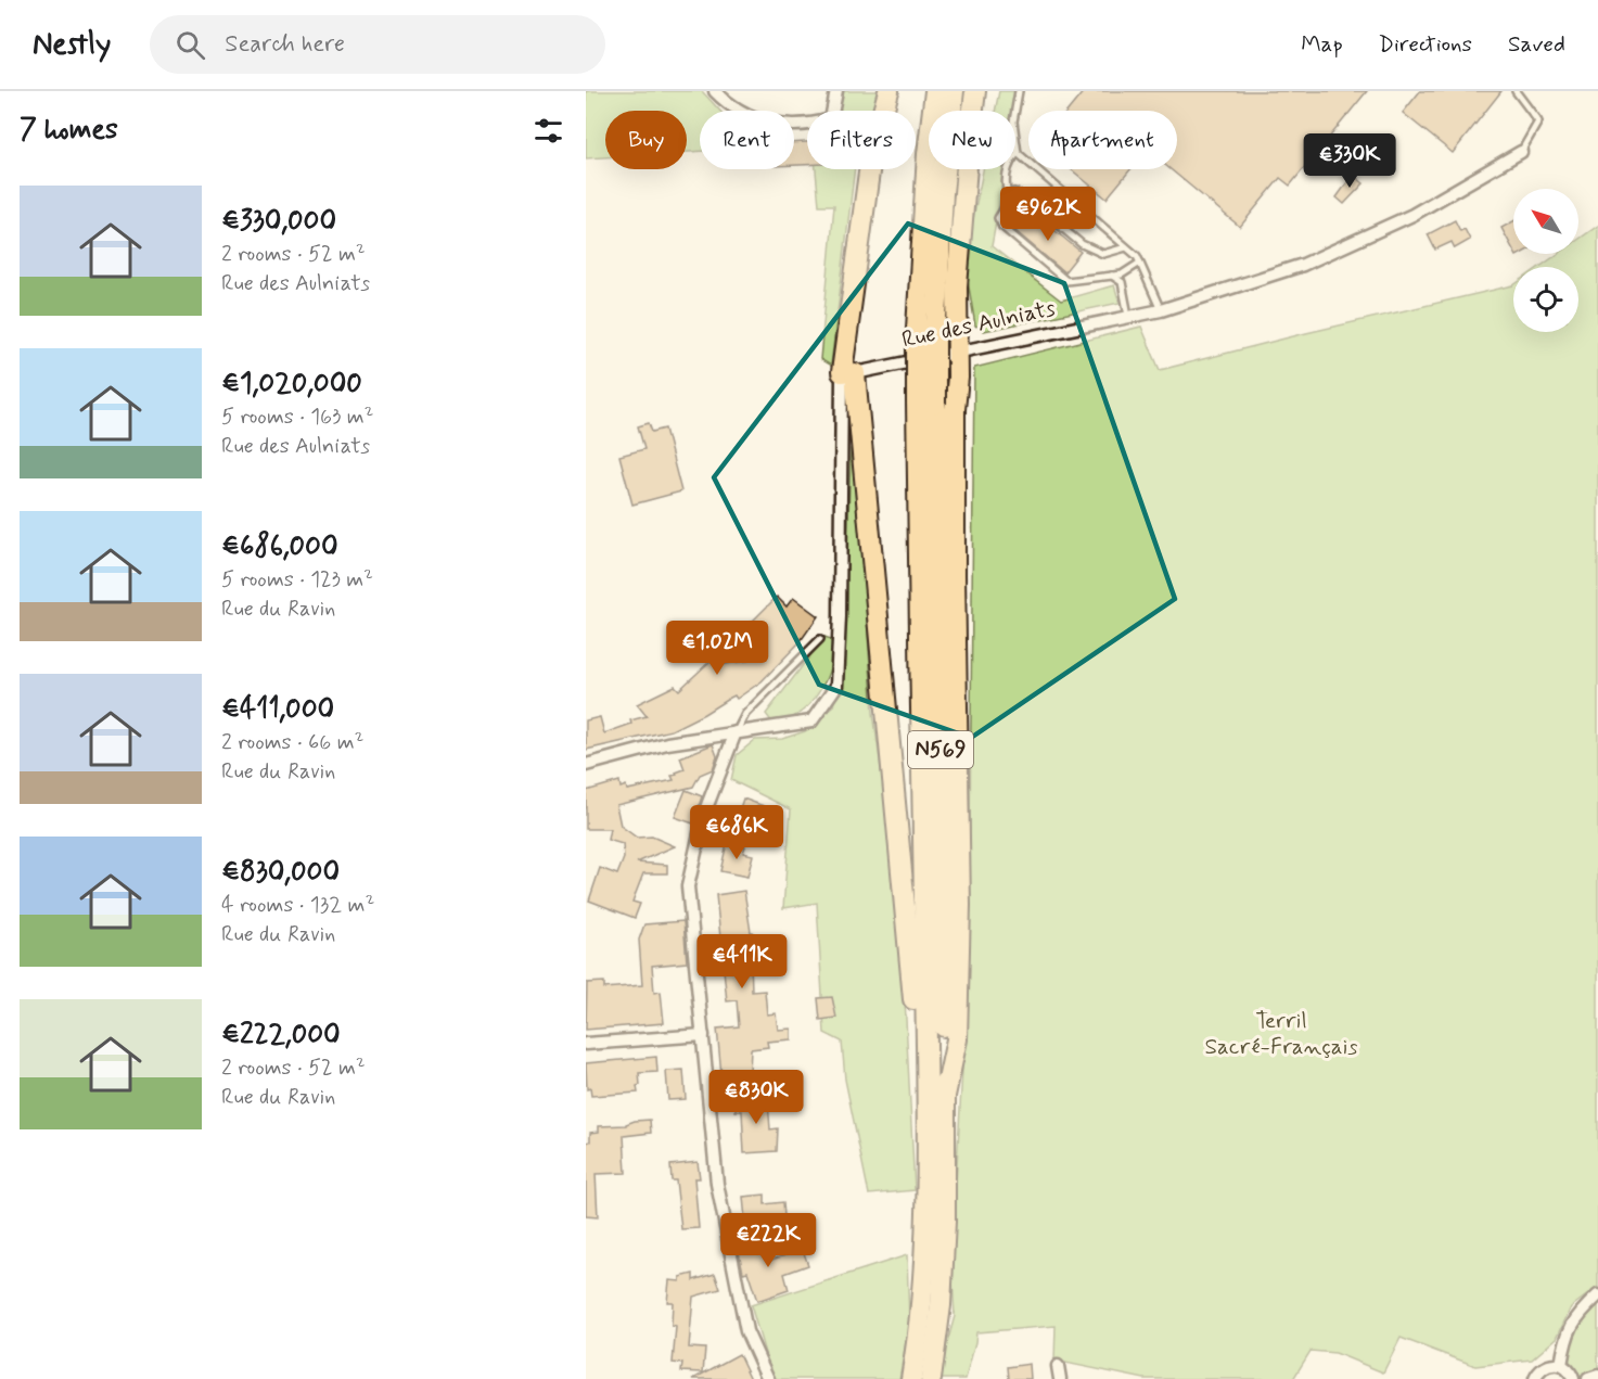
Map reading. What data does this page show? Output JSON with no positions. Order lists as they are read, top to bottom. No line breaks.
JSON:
{"streets":{"highway":["N569"],"street":["Rue des Aulniats"]},"parks":["Terril Sacré-Français"],"north":"top left","page":{"header":"Nestly","search":"Search here","nav":["Map","Directions","Saved"],"heading":"7 homes","chip":["Buy","Rent","Filters","New","Apartment"],"price":["€330K","€962K","€1.02M","€686K","€411K","€830K","€222K"],"list":[{"name":"€330,000","note":"2 rooms · 52 m² · Rue des Aulniats"},{"name":"€1,020,000","note":"5 rooms · 163 m² · Rue des Aulniats"},{"name":"€686,000","note":"5 rooms · 123 m² · Rue du Ravin"},{"name":"€411,000","note":"2 rooms · 66 m² · Rue du Ravin"},{"name":"€830,000","note":"4 rooms · 132 m² · Rue du Ravin"},{"name":"€222,000","note":"2 rooms · 52 m² · Rue du Ravin"}]}}
